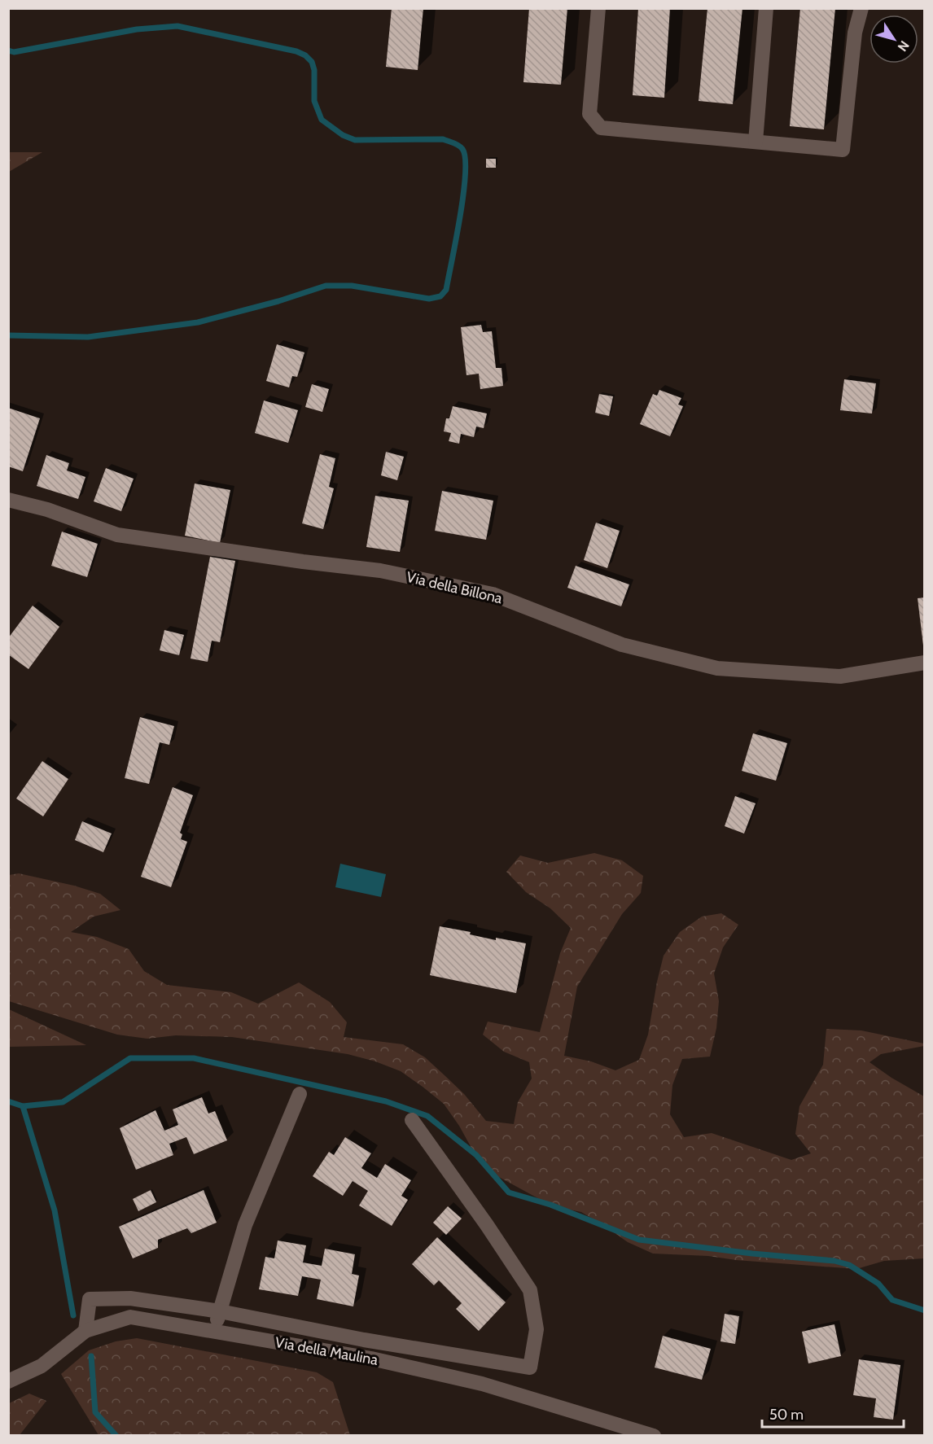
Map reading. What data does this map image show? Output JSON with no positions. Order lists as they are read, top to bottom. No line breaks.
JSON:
{"streets":{"street":["Via della Billona","Via della Maulina"]},"scale_bar":"50 m","north":"bottom right"}
